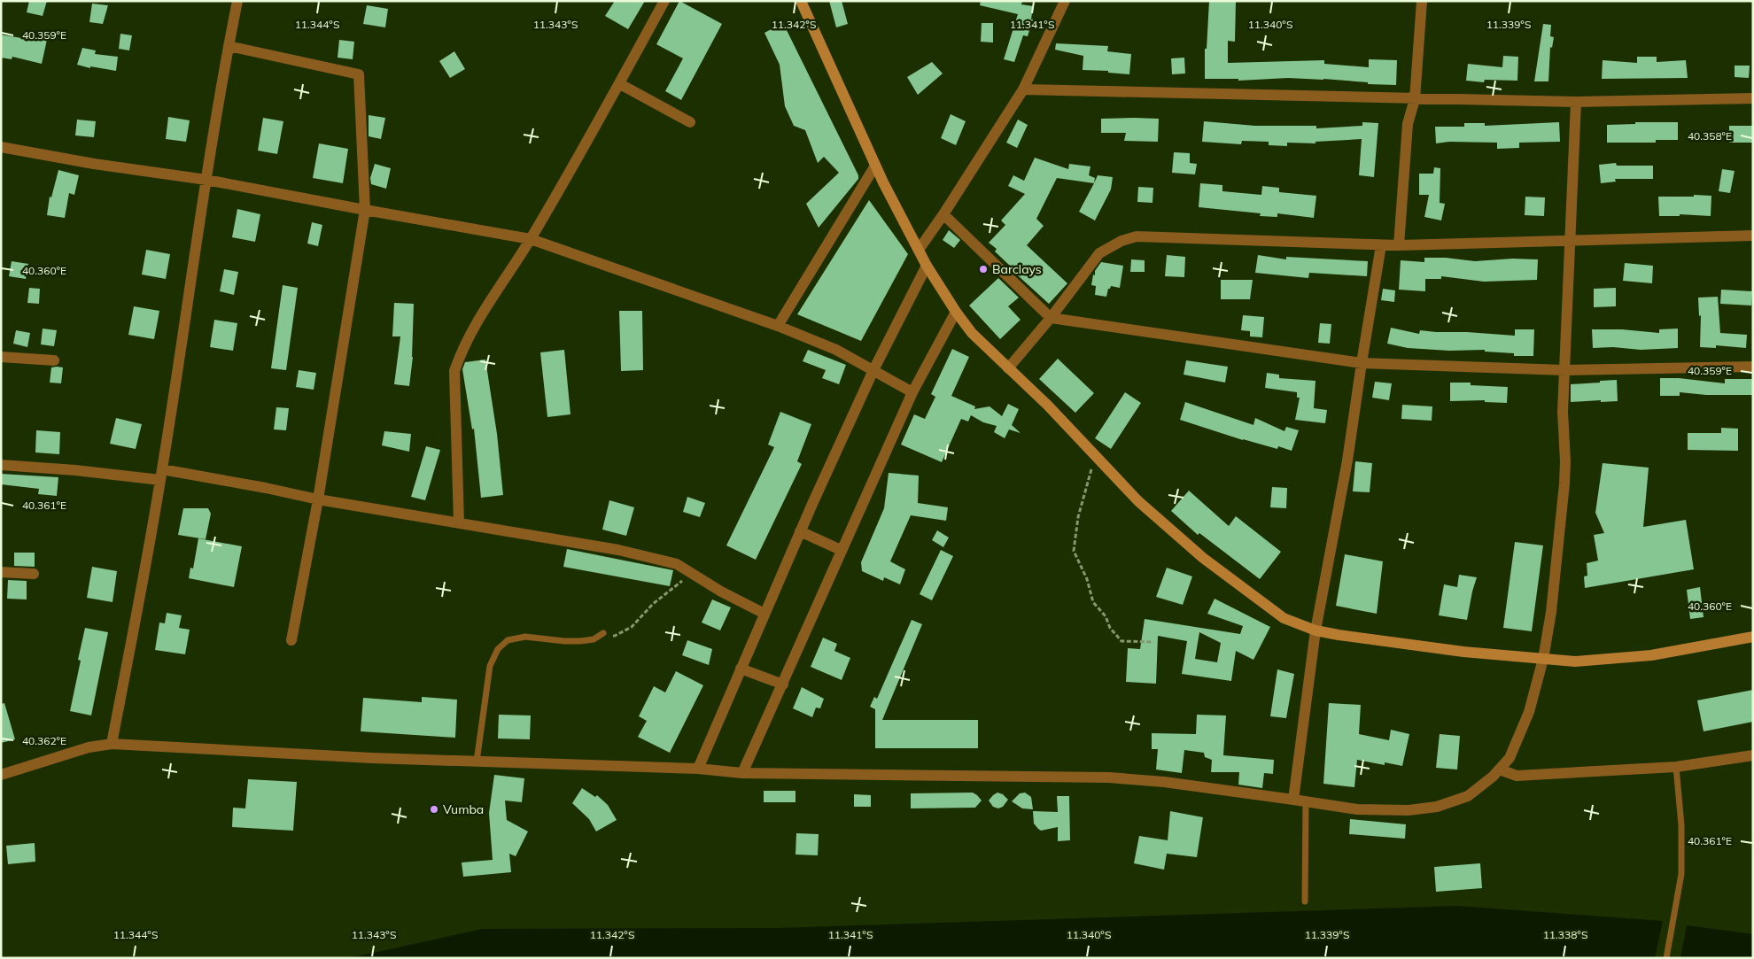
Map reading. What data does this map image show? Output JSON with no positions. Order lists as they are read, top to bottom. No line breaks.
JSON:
{"places":["Barclays","Vumba"],"coordinates":["11.344°S","11.343°S","11.342°S","11.341°S","11.340°S","11.339°S","40.359°E","40.358°E","40.360°E","40.361°E","40.362°E","11.338°S"]}
